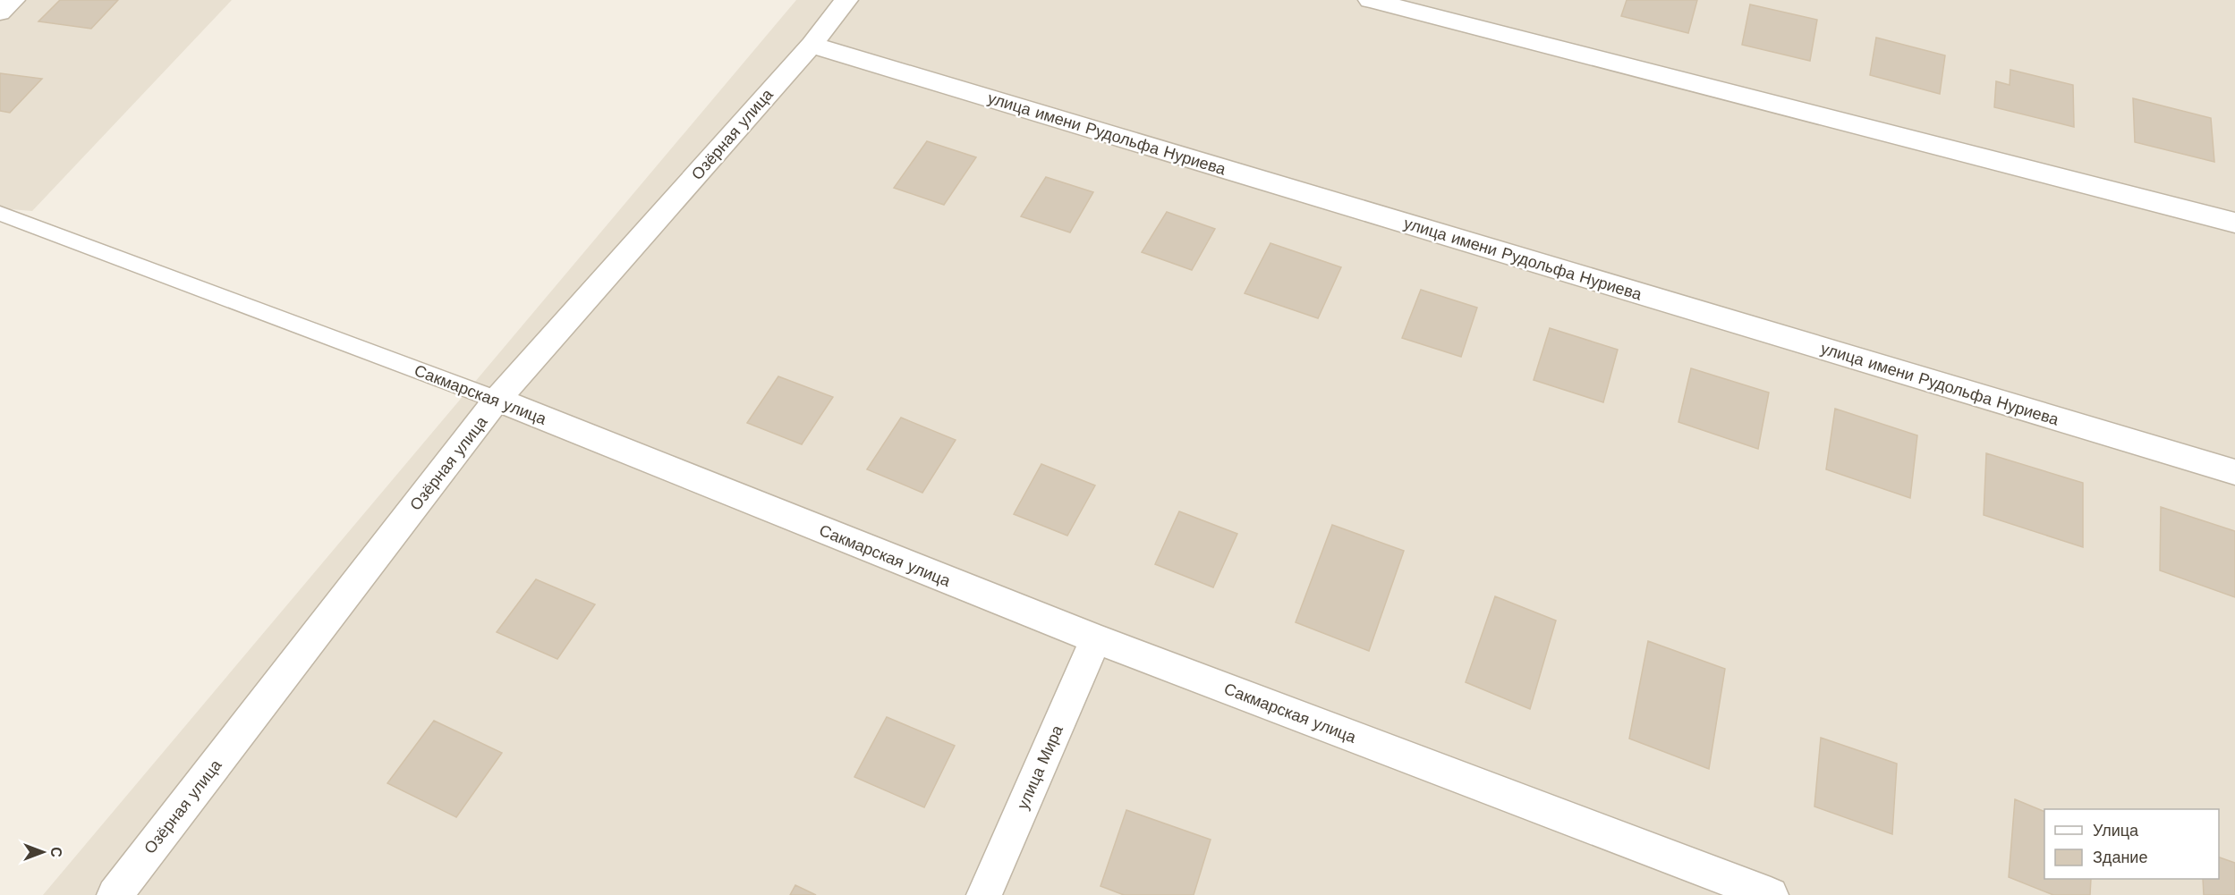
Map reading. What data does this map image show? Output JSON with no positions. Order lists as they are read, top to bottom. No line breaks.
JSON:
{"streets":{"street":["улица имени Рудольфа Нуриева","Озёрная улица","Сакмарская улица","улица Мира"]},"crossings":[["улица имени Рудольфа Нуриева","Озёрная улица"],["Озёрная улица","Сакмарская улица"],["Сакмарская улица","улица Мира"]],"legend":["Улица","Здание"],"north":"right"}
